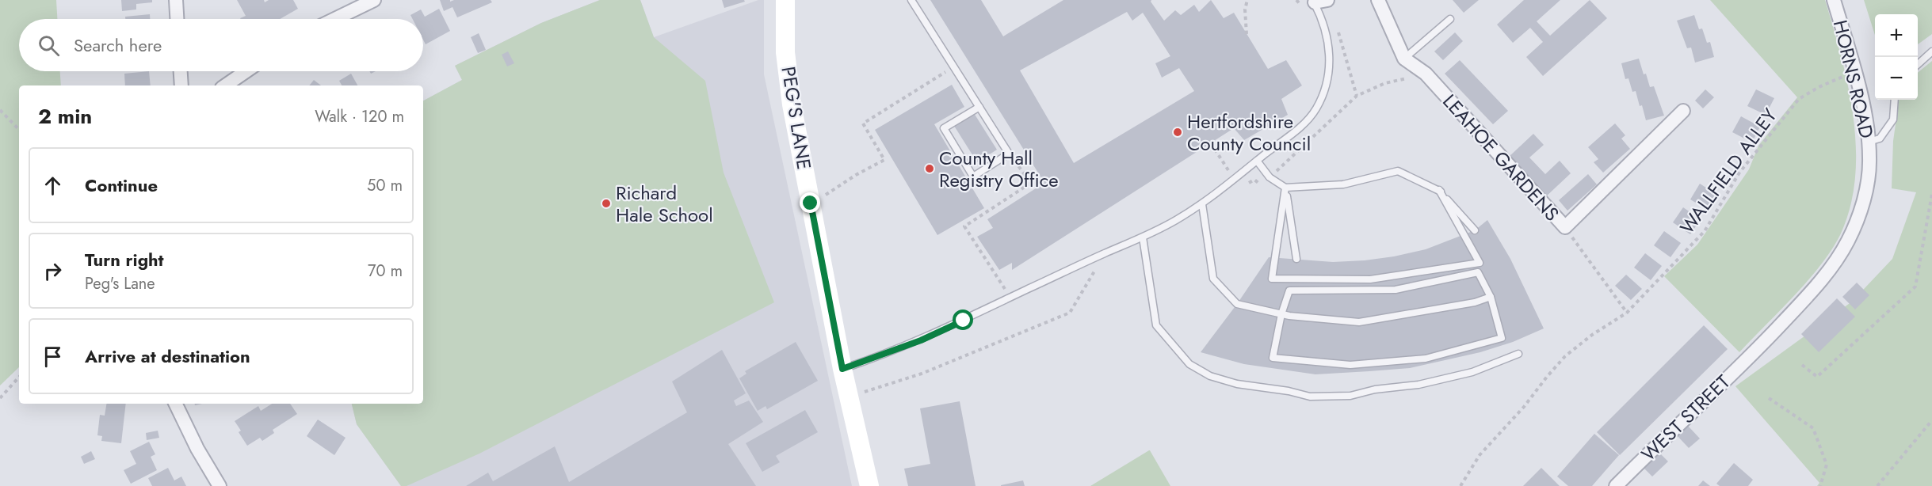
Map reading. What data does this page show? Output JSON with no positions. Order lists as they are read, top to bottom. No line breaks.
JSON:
{"streets":{"main road":["PEG'S LANE"],"street":["HORNS ROAD","LEAHOE GARDENS","WEST STREET"],"path":["WALLFIELD ALLEY"]},"crossings":[["HORNS ROAD","WALLFIELD ALLEY"],["HORNS ROAD","WEST STREET"]],"places":["Hertfordshire County Council","County Hall Registry Office","Richard Hale School"],"page":{"map_buttons":["+","−"],"search":"Search here","heading":["2 min","Walk · 120 m"],"list":[["Continue","50 m"],["Turn right","Peg's Lane","70 m"],"Arrive at destination"]}}
